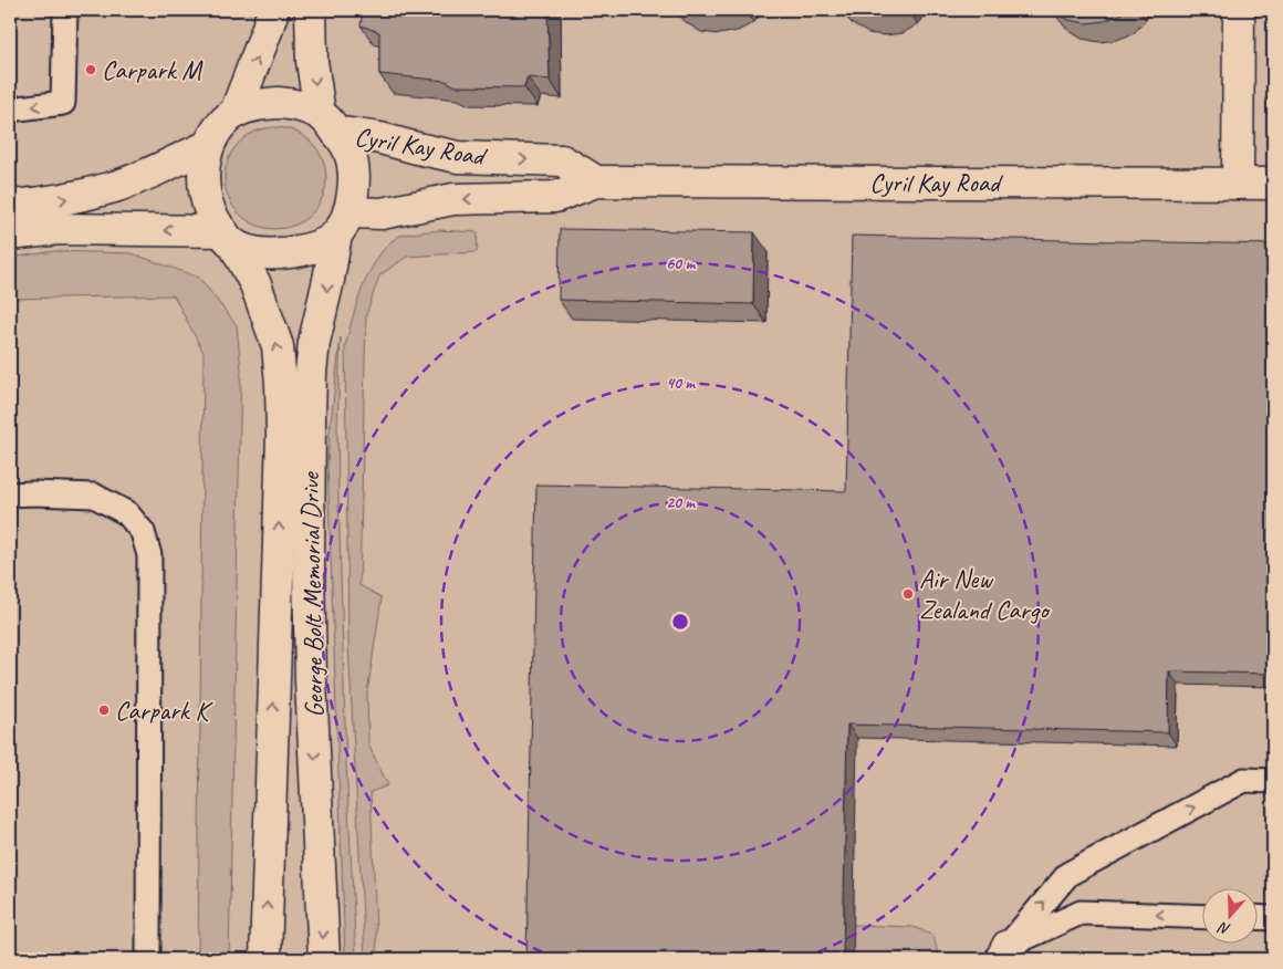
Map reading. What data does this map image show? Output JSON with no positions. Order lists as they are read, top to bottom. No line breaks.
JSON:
{"streets":{"street":["Cyril Kay Road","George Bolt Memorial Drive"]},"crossings":[["Cyril Kay Road","George Bolt Memorial Drive"]],"places":["Carpark M","Air New Zealand Cargo","Carpark K"],"north":"bottom","rings":["60 m","40 m","20 m"]}
